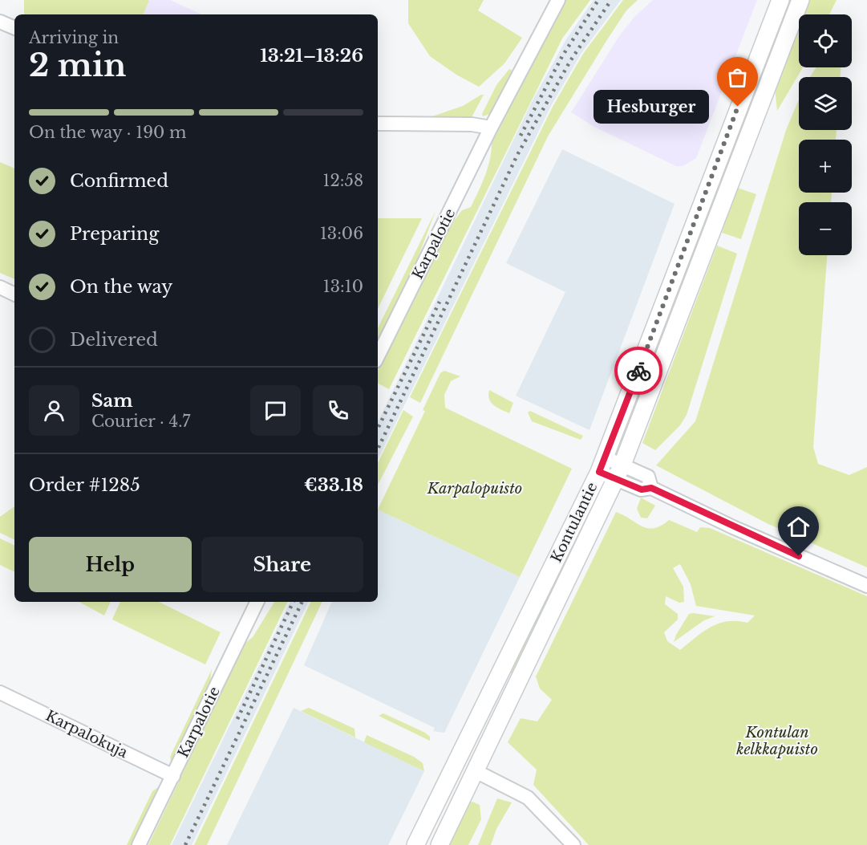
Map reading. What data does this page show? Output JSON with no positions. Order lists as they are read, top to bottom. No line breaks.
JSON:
{"streets":{"main road":["Kontulantie"],"street":["Karpalotie","Karpalokuja"]},"crossings":[["Karpalotie","Karpalokuja"]],"parks":["Karpalopuisto","Kontulan kelkkapuisto"],"places":["Hesburger"],"page":{"map_buttons":["+","−"],"heading":["2 min","Arriving in","13:21–13:26"],"panel":["Sam","Courier · 4.7","Order #1285","€33.18"],"bubble":"Hesburger","bar":"On the way · 190 m","list":[["Confirmed","12:58"],["Preparing","13:06"],["On the way","13:10"],"Delivered"],"buttons":["Help","Share"]}}
